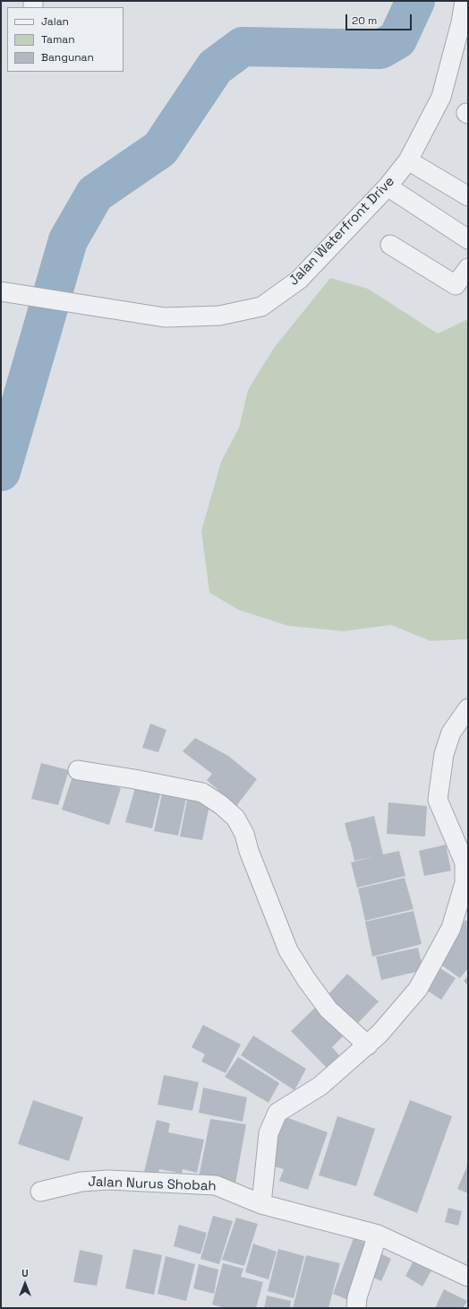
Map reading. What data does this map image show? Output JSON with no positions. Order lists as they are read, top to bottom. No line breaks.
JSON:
{"streets":{"street":["Jalan Waterfront Drive","Jalan Nurus Shobah"]},"legend":["Jalan","Taman","Bangunan"],"scale_bar":"20 m","north":"top"}
